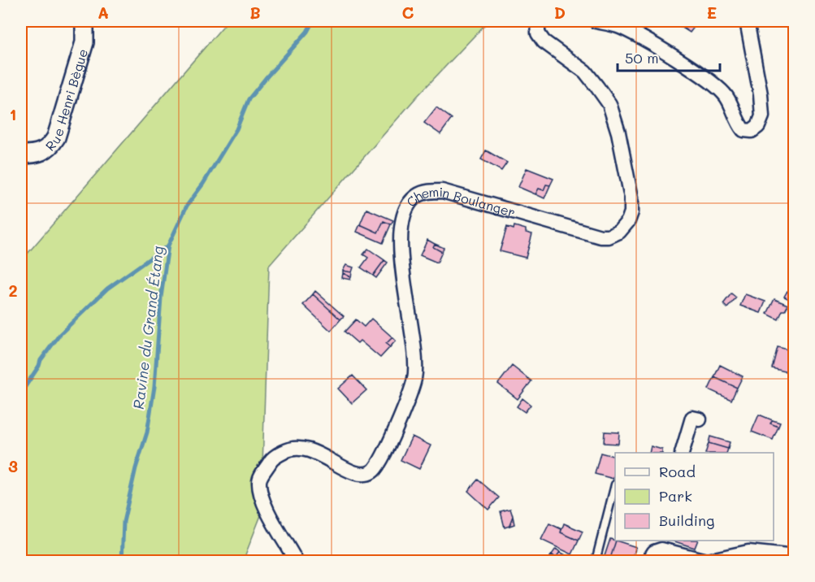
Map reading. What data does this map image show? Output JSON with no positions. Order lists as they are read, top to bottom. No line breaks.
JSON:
{"streets":{"street":["Rue Henri Bègue","Chemin Boulanger"]},"water":["Ravine du Grand Étang"],"legend":["Road","Park","Building"],"scale_bar":"50 m","grid":{"columns":["A","B","C","D","E"],"rows":["1","2","3"]}}
